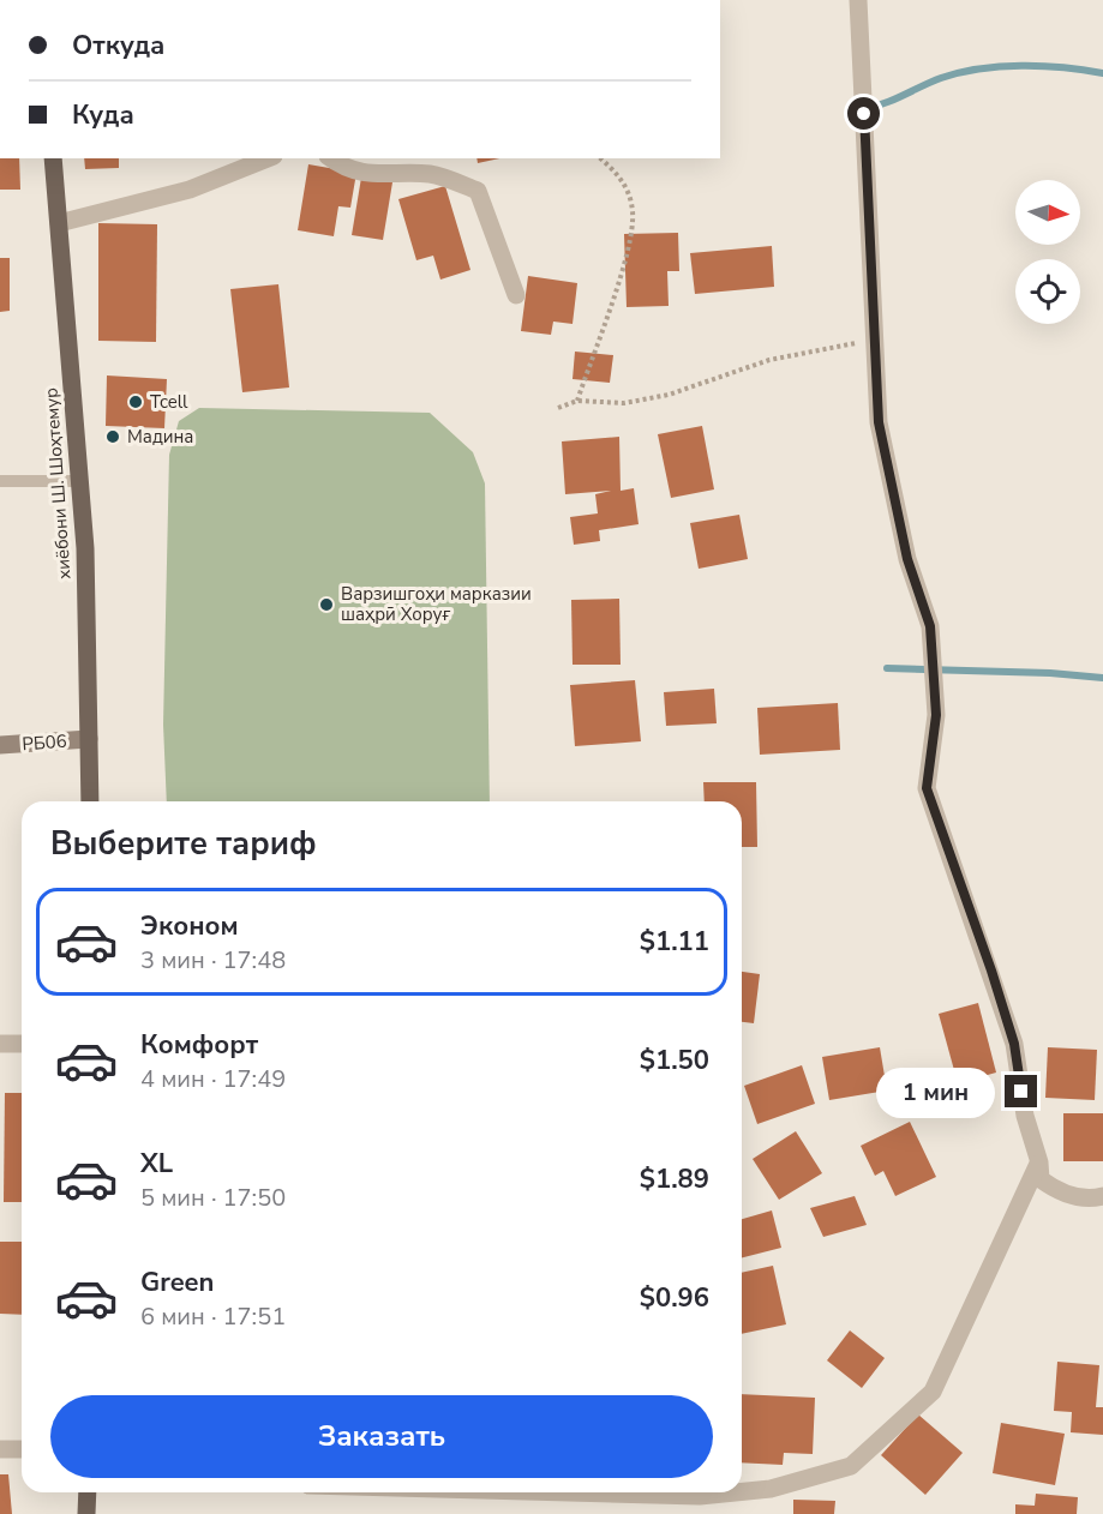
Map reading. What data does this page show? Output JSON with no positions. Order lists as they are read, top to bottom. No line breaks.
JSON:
{"streets":{"main road":["хиёбони Ш. Шоҳтемур","РБ06"]},"crossings":[["хиёбони Ш. Шоҳтемур","РБ06"]],"places":["Tcell","Мадина","Варзишгоҳи марказии шаҳрӣ Хоруғ"],"north":"right","page":{"banner":["Откуда","Куда"],"heading":"Выберите тариф","list":[{"name":"Эконом","note":"3 мин · 17:48","value":"$1.11"},{"name":"Комфорт","note":"4 мин · 17:49","value":"$1.50"},{"name":"XL","note":"5 мин · 17:50","value":"$1.89"},{"name":"Green","note":"6 мин · 17:51","value":"$0.96"}],"bubble":"1 мин","buttons":"Заказать"}}
